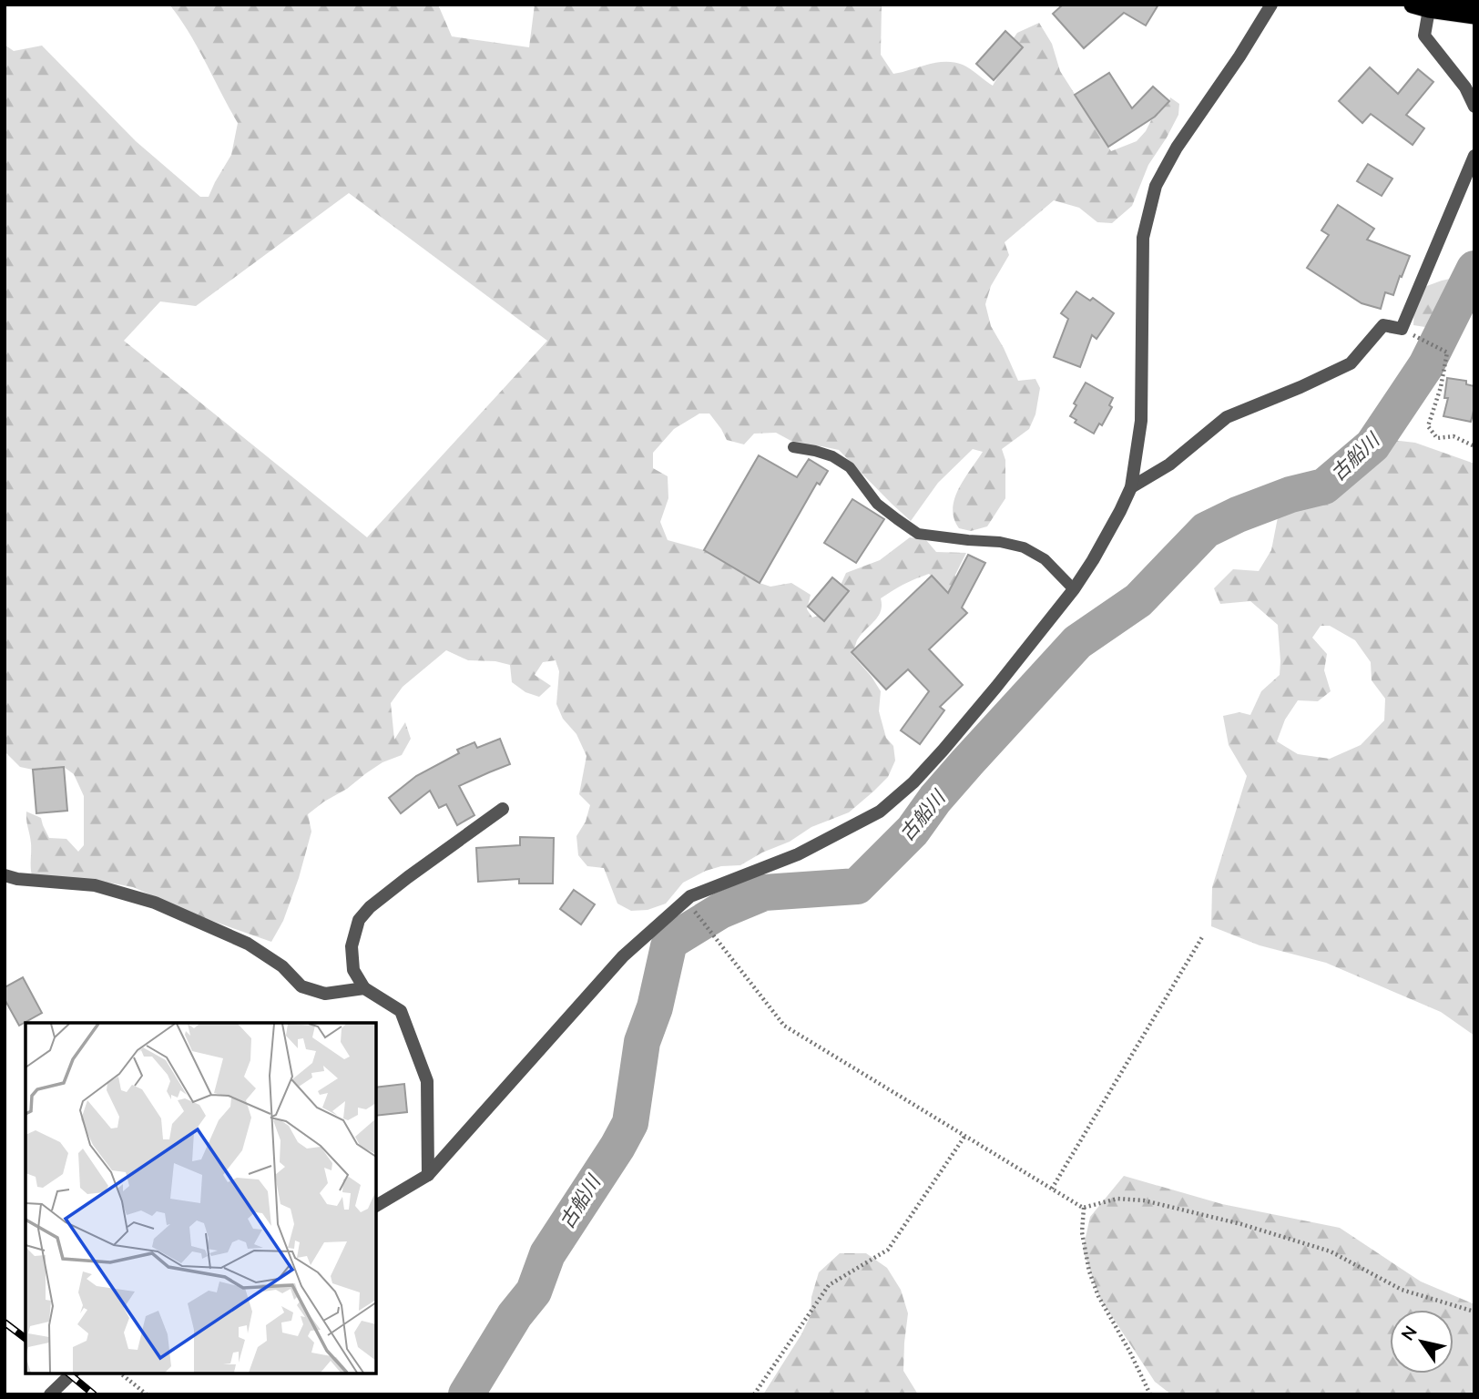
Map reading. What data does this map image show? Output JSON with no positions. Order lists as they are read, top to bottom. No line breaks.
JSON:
{"water":["古船川"],"north":"top left"}
